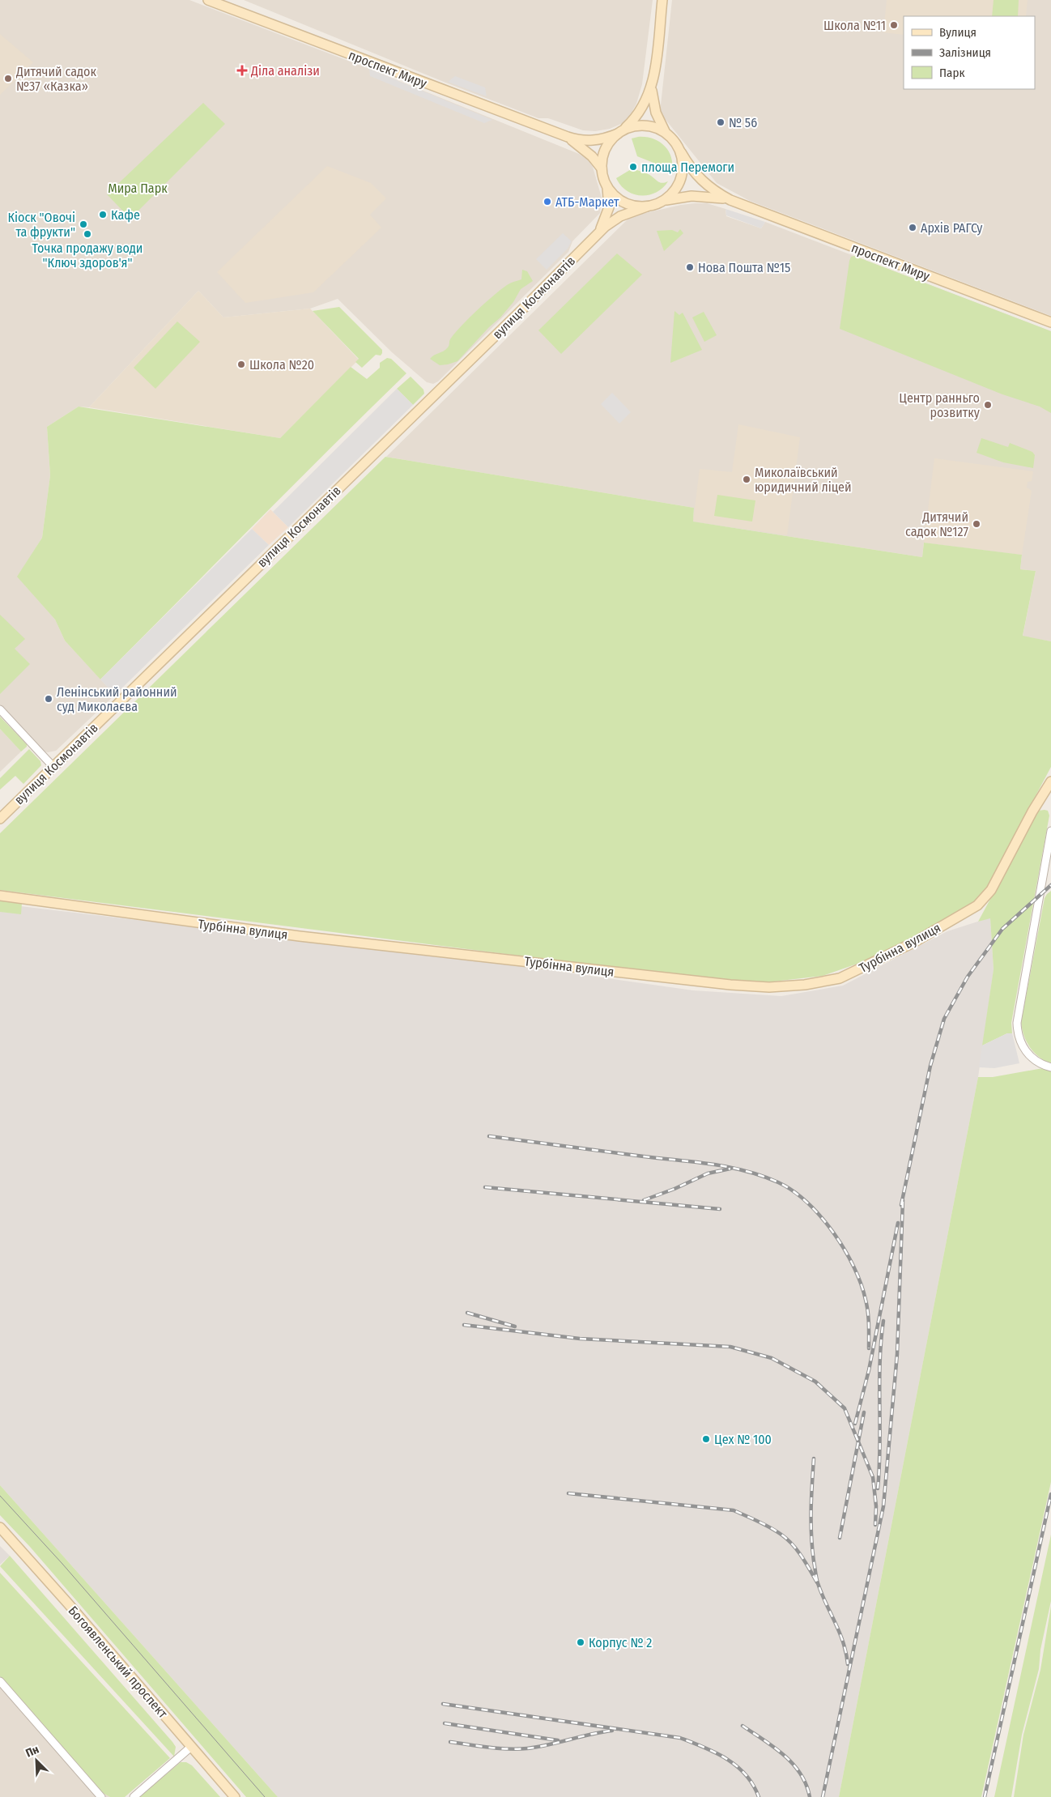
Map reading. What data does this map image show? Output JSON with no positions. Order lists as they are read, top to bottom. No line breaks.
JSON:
{"streets":{"main road":["проспект Миру","вулиця Космонавтів","Турбінна вулиця","Богоявленський проспект"]},"crossings":[["проспект Миру","вулиця Космонавтів"]],"parks":["Мира Парк"],"places":{"other":["Школа №11","Дитячий садок №37 «Казка»","№ 56","площа Перемоги","АТБ-Маркет","Кафе","Кіоск \"Овочі та фрукти\"","Архів РАГСу","Точка продажу води \"Ключ здоров'я\"","Нова Пошта №15","Школа №20","Центр ранньго розвитку","Миколаївський юридичний ліцей","Дитячий садок №127","Ленінський районний суд Миколаєва","Цех № 100","Корпус № 2"],"health":["Діла аналізи"]},"legend":["Вулиця","Залізниця","Парк"],"north":"top left"}
